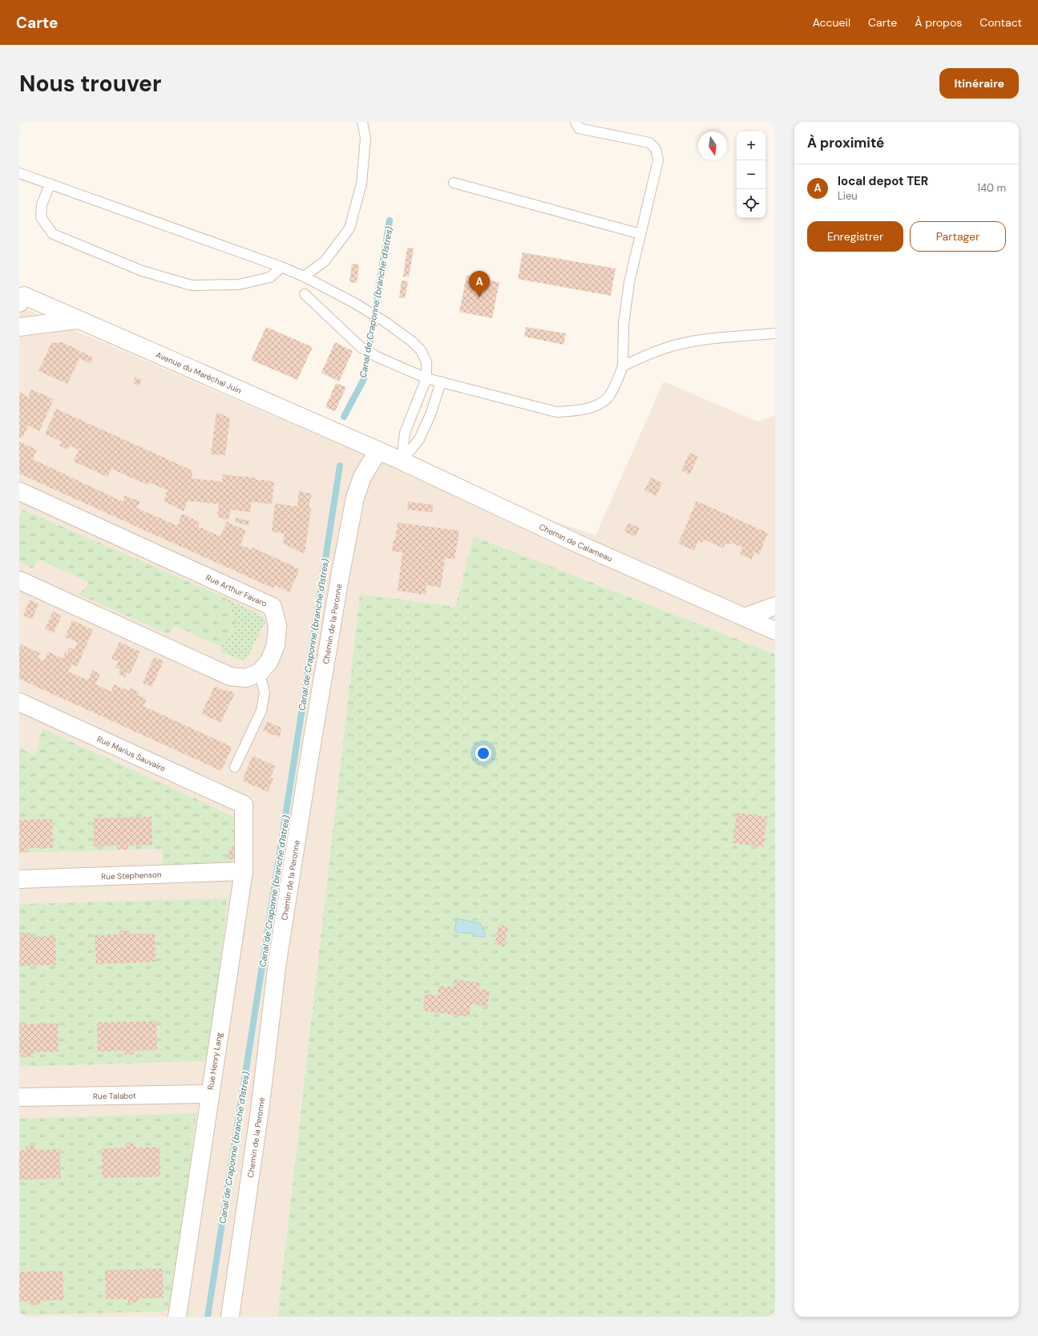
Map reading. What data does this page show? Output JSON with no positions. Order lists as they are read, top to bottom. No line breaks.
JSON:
{"streets":{"street":["Avenue du Maréchal Juin","Chemin de Calameau","Rue Arthur Favaro","Chemin de la Peronne","Rue Marius Sauvaire","Rue Stephenson","Rue Henry Lang","Rue Talabot"]},"crossings":[["Avenue du Maréchal Juin","Chemin de Calameau"],["Avenue du Maréchal Juin","Chemin de la Peronne"],["Chemin de Calameau","Chemin de la Peronne"],["Rue Marius Sauvaire","Rue Henry Lang"],["Rue Stephenson","Rue Henry Lang"],["Rue Henry Lang","Rue Talabot"]],"water":["Canal de Craponne (branche d'Istres)"],"north":"bottom","page":{"header":"Carte","nav":["Accueil","Carte","À propos","Contact"],"buttons":["Itinéraire",["Enregistrer","Partager"]],"title":"Nous trouver","heading":"À proximité","map_buttons":["+","−"],"list":[{"mark":"A","name":"local depot TER","note":"Lieu","value":"140 m"}],"pins":"A"}}
